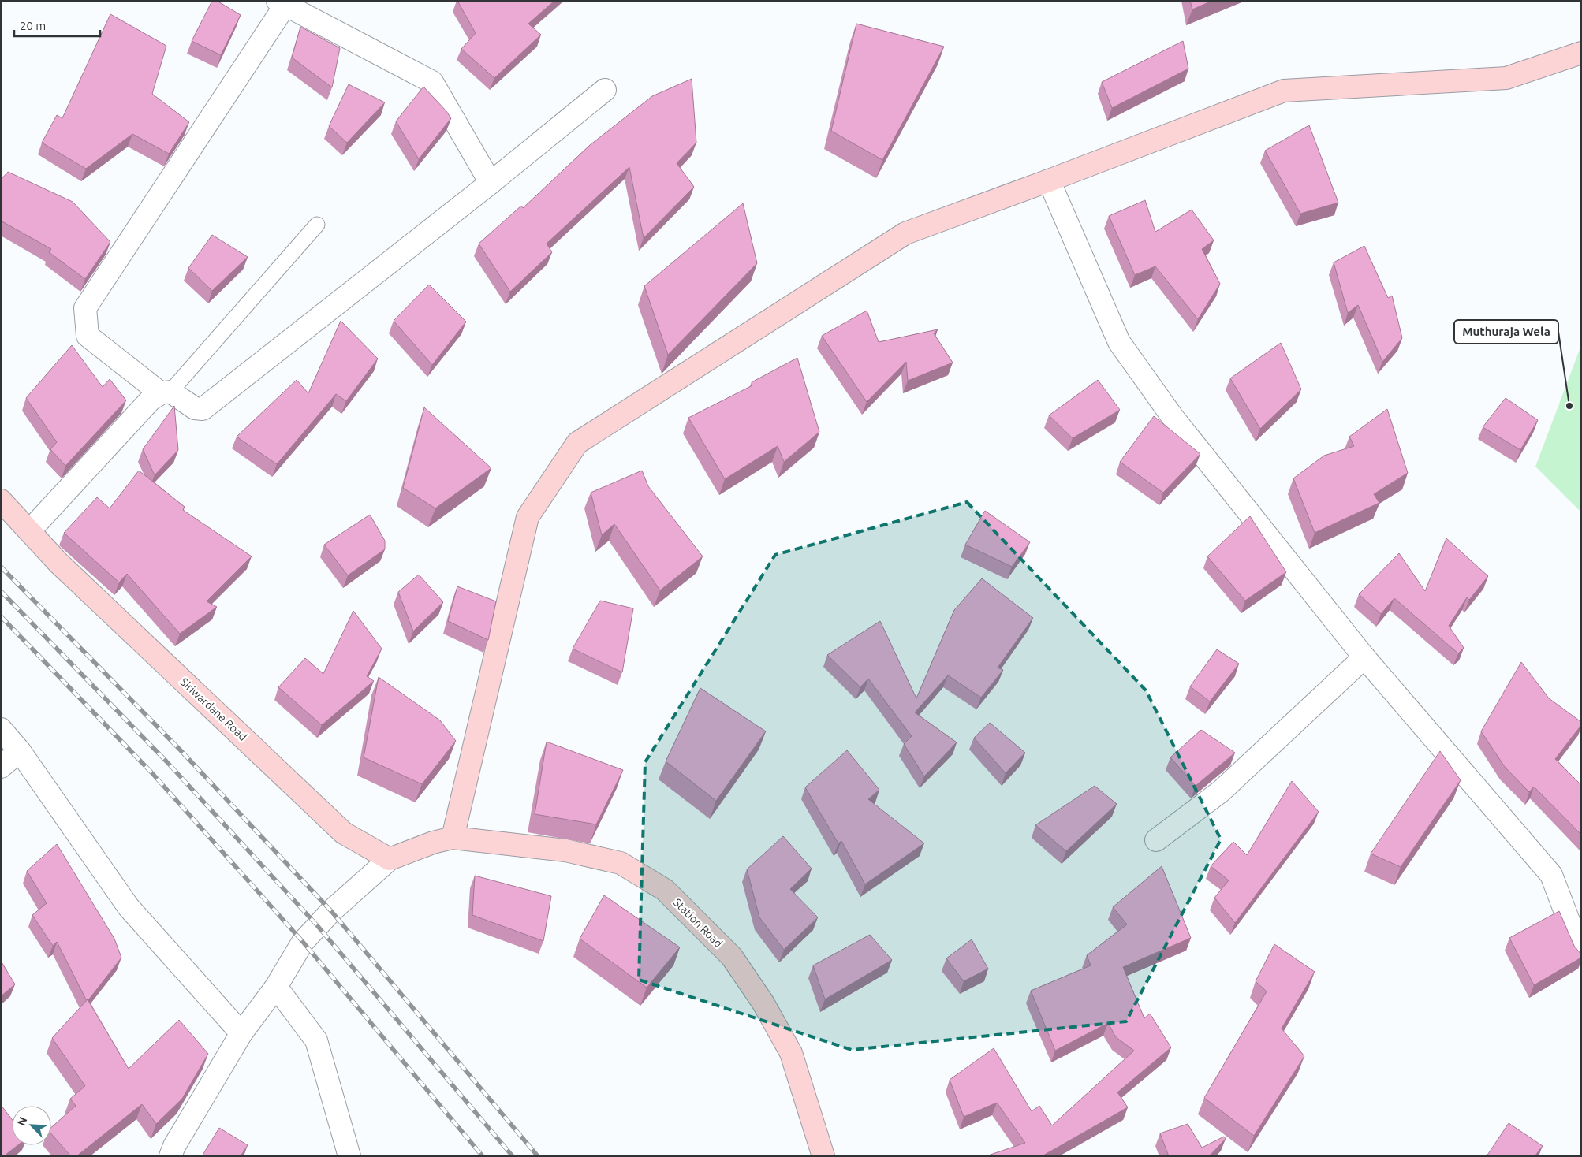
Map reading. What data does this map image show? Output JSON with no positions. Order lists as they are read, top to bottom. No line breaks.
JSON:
{"streets":{"street":["Siriwardane Road","Station Road"]},"places":["Muthuraja Wela"],"scale_bar":"20 m","north":"top left"}
